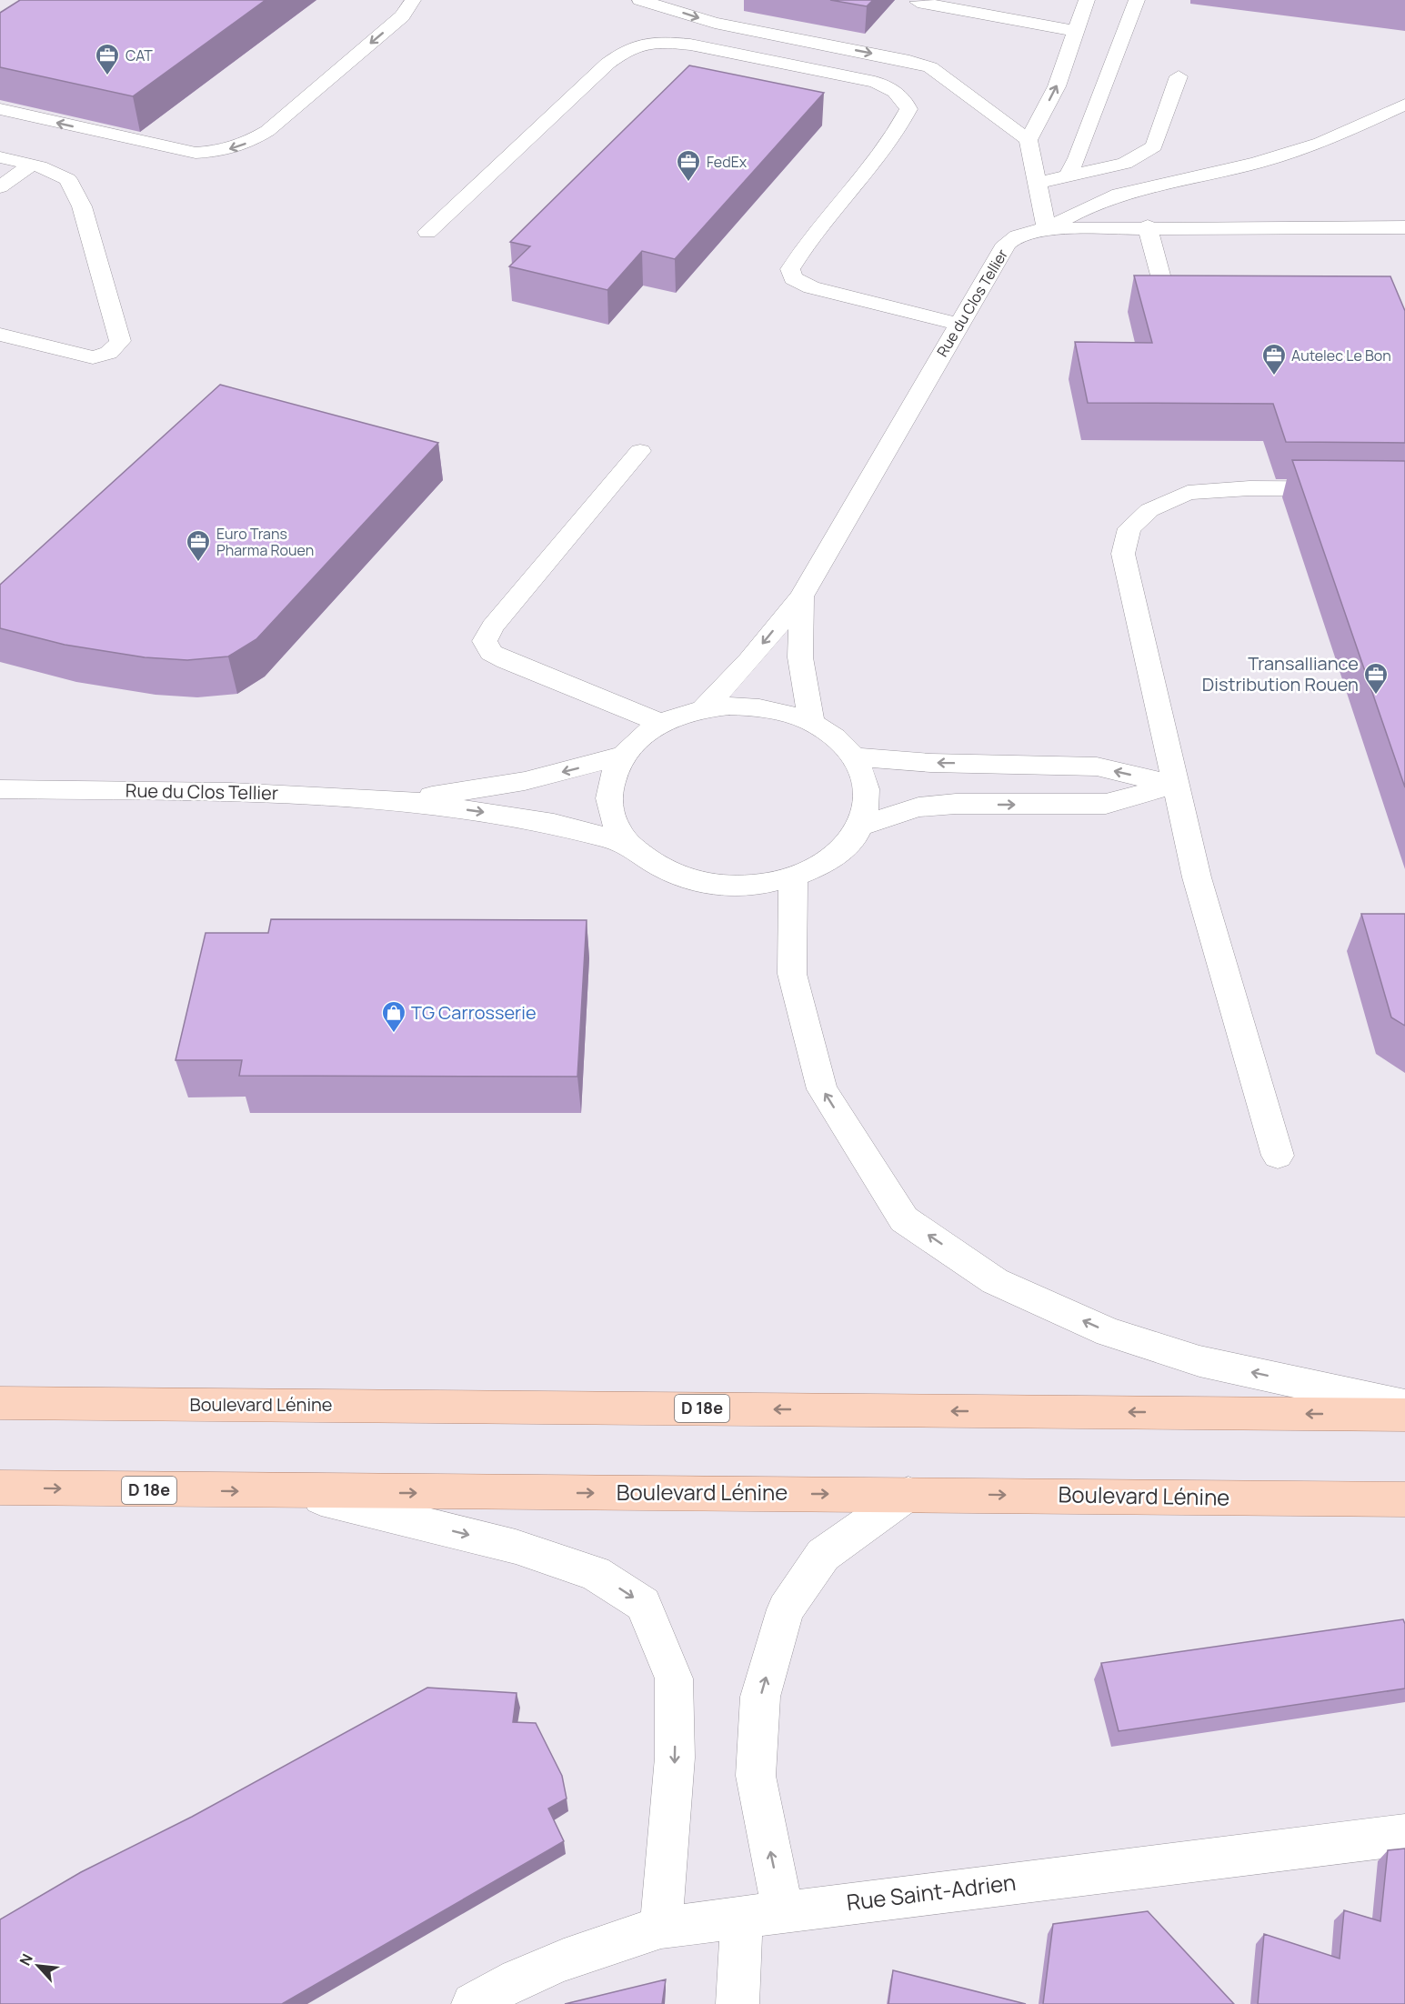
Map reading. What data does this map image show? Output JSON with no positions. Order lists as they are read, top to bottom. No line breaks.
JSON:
{"streets":{"main road":["Boulevard Lénine","D 18e"],"street":["Rue du Clos Tellier","Rue Saint-Adrien"]},"places":{"office":["CAT","FedEx","Autelec Le Bon","Euro Trans Pharma Rouen","Transalliance Distribution Rouen"],"shop":["TG Carrosserie"]},"north":"top left"}
